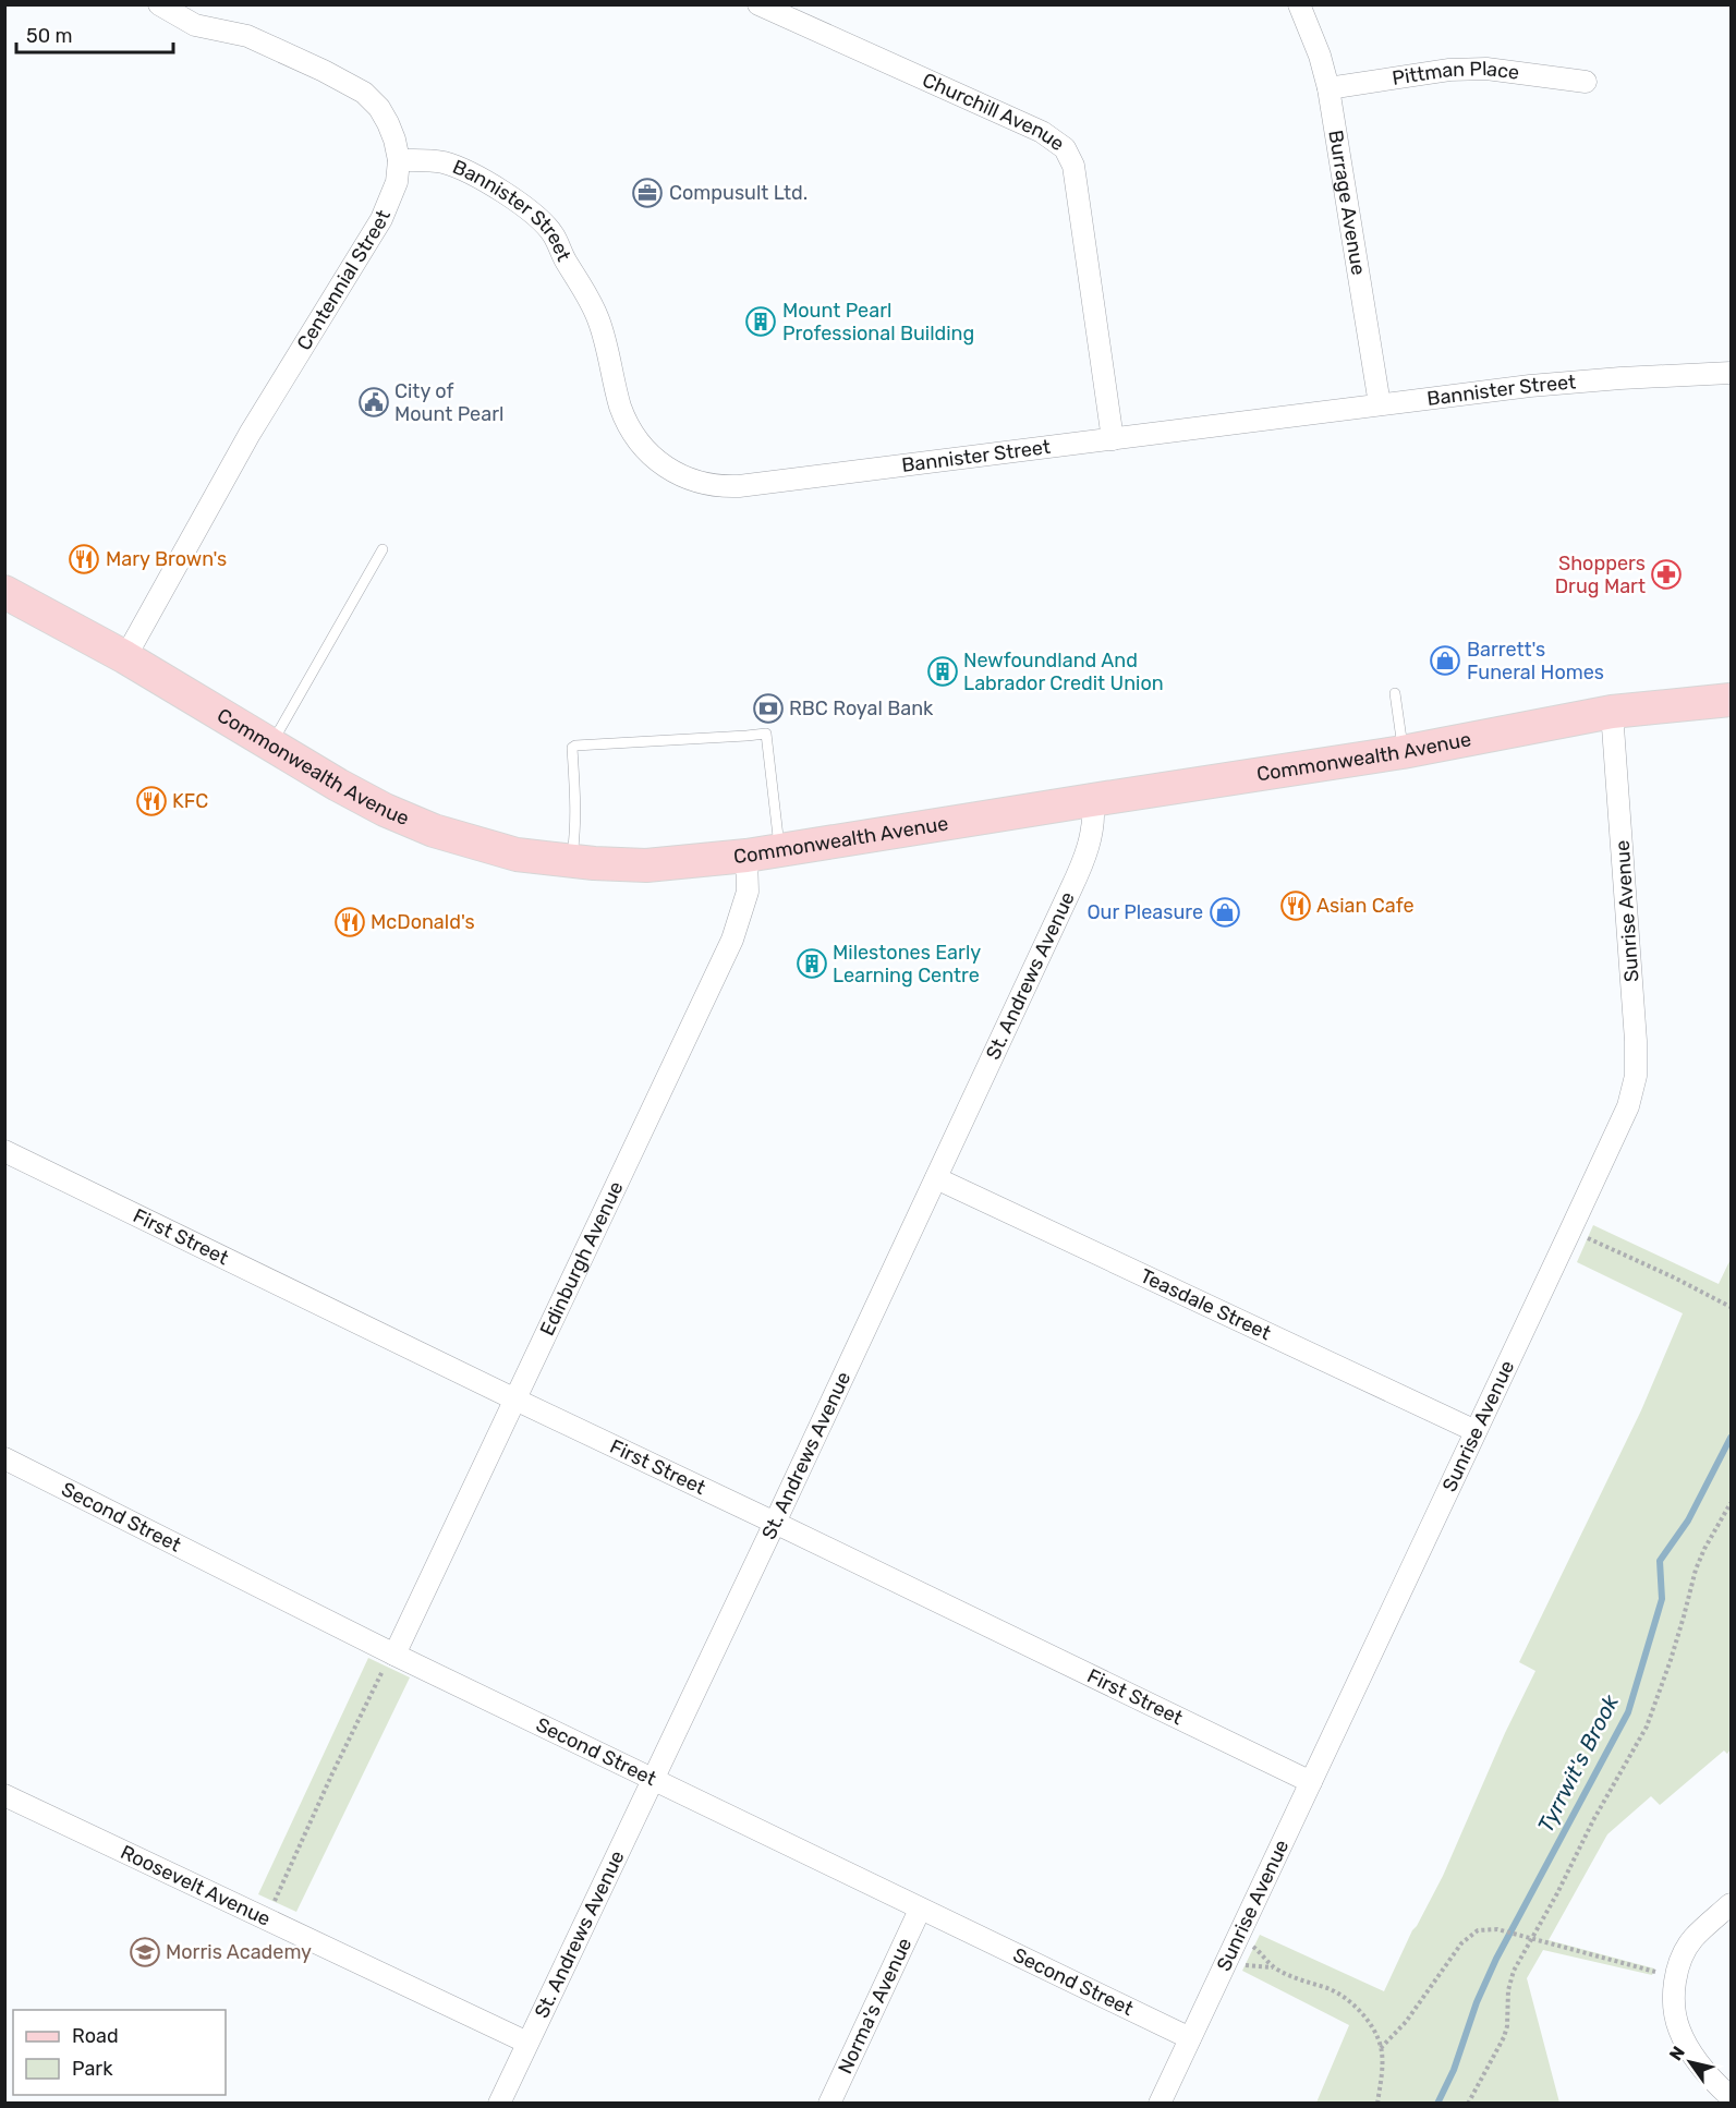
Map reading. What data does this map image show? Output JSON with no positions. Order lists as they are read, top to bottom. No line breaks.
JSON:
{"streets":{"main road":["Commonwealth Avenue"],"street":["Pittman Place","Churchill Avenue","Burrage Avenue","Bannister Street","Centennial Street","Sunrise Avenue","St. Andrews Avenue","First Street","Edinburgh Avenue","Teasdale Street","Second Street","Roosevelt Avenue","Norma's Avenue"]},"crossings":[["Pittman Place","Burrage Avenue"],["Churchill Avenue","Bannister Street"],["Burrage Avenue","Bannister Street"],["Bannister Street","Centennial Street"],["Centennial Street","Commonwealth Avenue"],["Commonwealth Avenue","Sunrise Avenue"],["Commonwealth Avenue","St. Andrews Avenue"],["Commonwealth Avenue","Edinburgh Avenue"],["Sunrise Avenue","First Street"],["Sunrise Avenue","Teasdale Street"],["Sunrise Avenue","Second Street"],["St. Andrews Avenue","First Street"],["St. Andrews Avenue","Teasdale Street"],["St. Andrews Avenue","Second Street"],["St. Andrews Avenue","Roosevelt Avenue"],["First Street","Edinburgh Avenue"],["Edinburgh Avenue","Second Street"],["Second Street","Norma's Avenue"]],"water":["Tyrrwit's Brook"],"places":{"office":["Compusult Ltd."],"building":["Mount Pearl Professional Building","Newfoundland And Labrador Credit Union","Milestones Early Learning Centre"],"public building":["City of Mount Pearl"],"restaurant":["Mary Brown's","KFC","Asian Cafe","McDonald's"],"pharmacy":["Shoppers Drug Mart"],"shop":["Barrett's Funeral Homes","Our Pleasure"],"bank":["RBC Royal Bank"],"school or university":["Morris Academy"]},"legend":["Road","Park"],"scale_bar":"50 m","north":"top left"}
